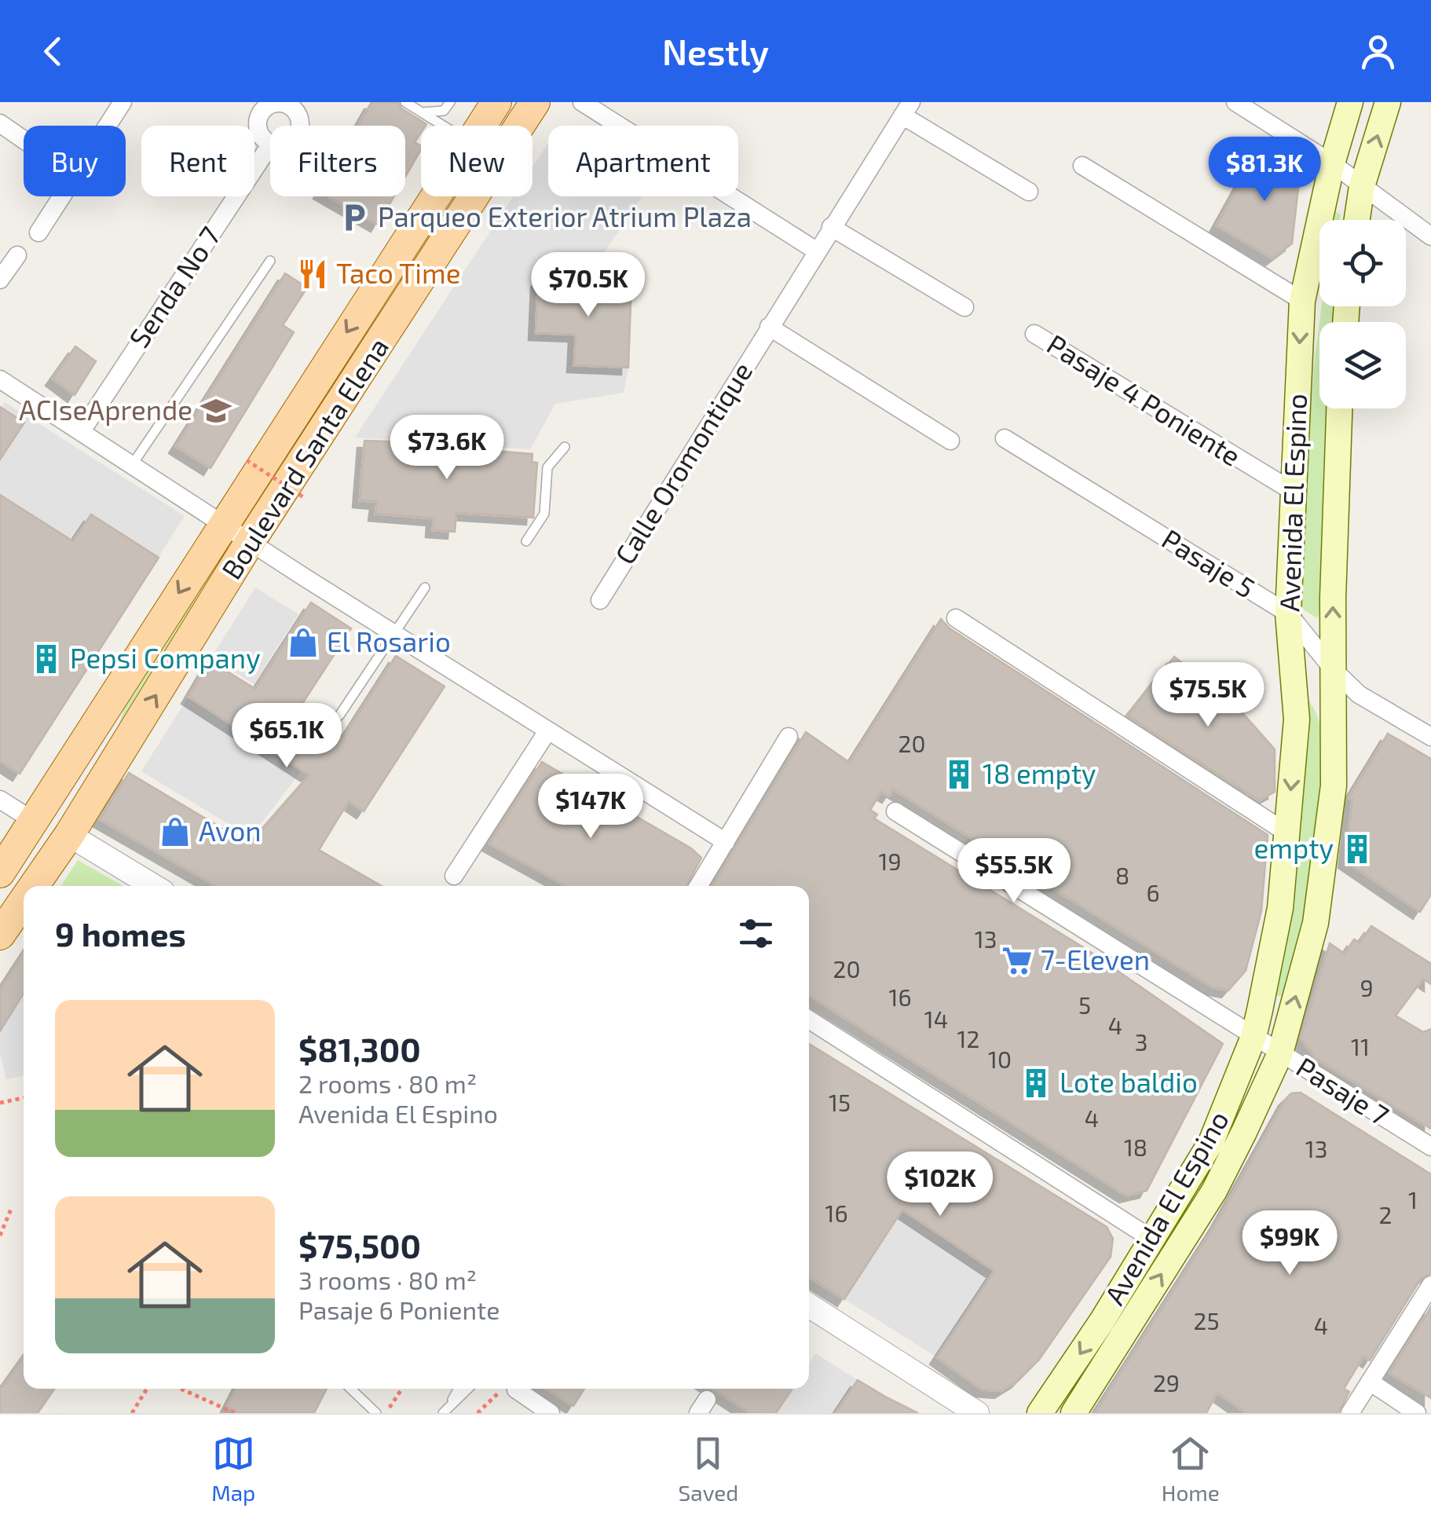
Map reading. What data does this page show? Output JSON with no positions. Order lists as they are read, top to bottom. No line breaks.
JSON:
{"streets":{"main road":["Boulevard Santa Elena","Avenida El Espino"],"street":["Senda No 7","Pasaje 4 Poniente","Calle Oromontique","Pasaje 5","Pasaje 7"]},"crossings":[["Pasaje 4 Poniente","Avenida El Espino"],["Avenida El Espino","Pasaje 5"],["Avenida El Espino","Pasaje 7"]],"places":{"parking":["Parqueo Exterior Atrium Plaza"],"restaurant":["Taco Time"],"school or university":["ACIseAprende"],"shop":["El Rosario","Avon"],"building":["Pepsi Company","18 empty","empty","Lote baldio"],"supermarket":["7-Eleven"]},"house_numbers":["20","19","8","6","13","20","9","16","5","14","4","12","3","11","10","15","4","18","13","1","16","2","25","4","29"],"page":{"header":"Nestly","chip":["Buy","Rent","Filters","New","Apartment"],"price":["$81.3K","$70.5K","$73.6K","$75.5K","$65.1K","$147K","$55.5K","$102K","$99K"],"heading":"9 homes","list":[{"name":"$81,300","note":"2 rooms · 80 m² · Avenida El Espino"},{"name":"$75,500","note":"3 rooms · 80 m² · Pasaje 6 Poniente"}],"tabs":["Map","Saved","Home"]}}
